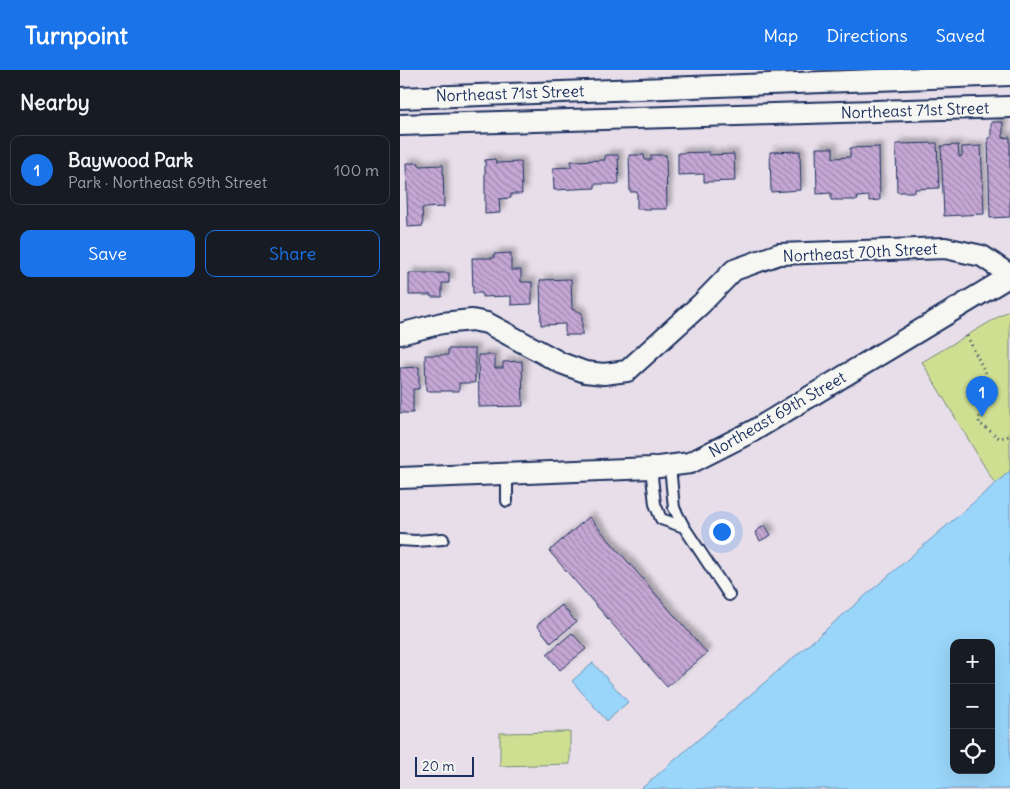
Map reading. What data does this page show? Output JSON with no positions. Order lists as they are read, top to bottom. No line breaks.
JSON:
{"streets":{"street":["Northeast 71st Street","Northeast 70th Street","Northeast 69th Street"]},"crossings":[["Northeast 70th Street","Northeast 69th Street"]],"scale_bar":"20 m","page":{"header":"Turnpoint","nav":["Map","Directions","Saved"],"heading":"Nearby","list":[{"mark":"1","name":"Baywood Park","note":"Park · Northeast 69th Street","value":"100 m"}],"buttons":["Save","Share"],"pins":"1","map_buttons":["+","−"],"scale":"20 m"}}
